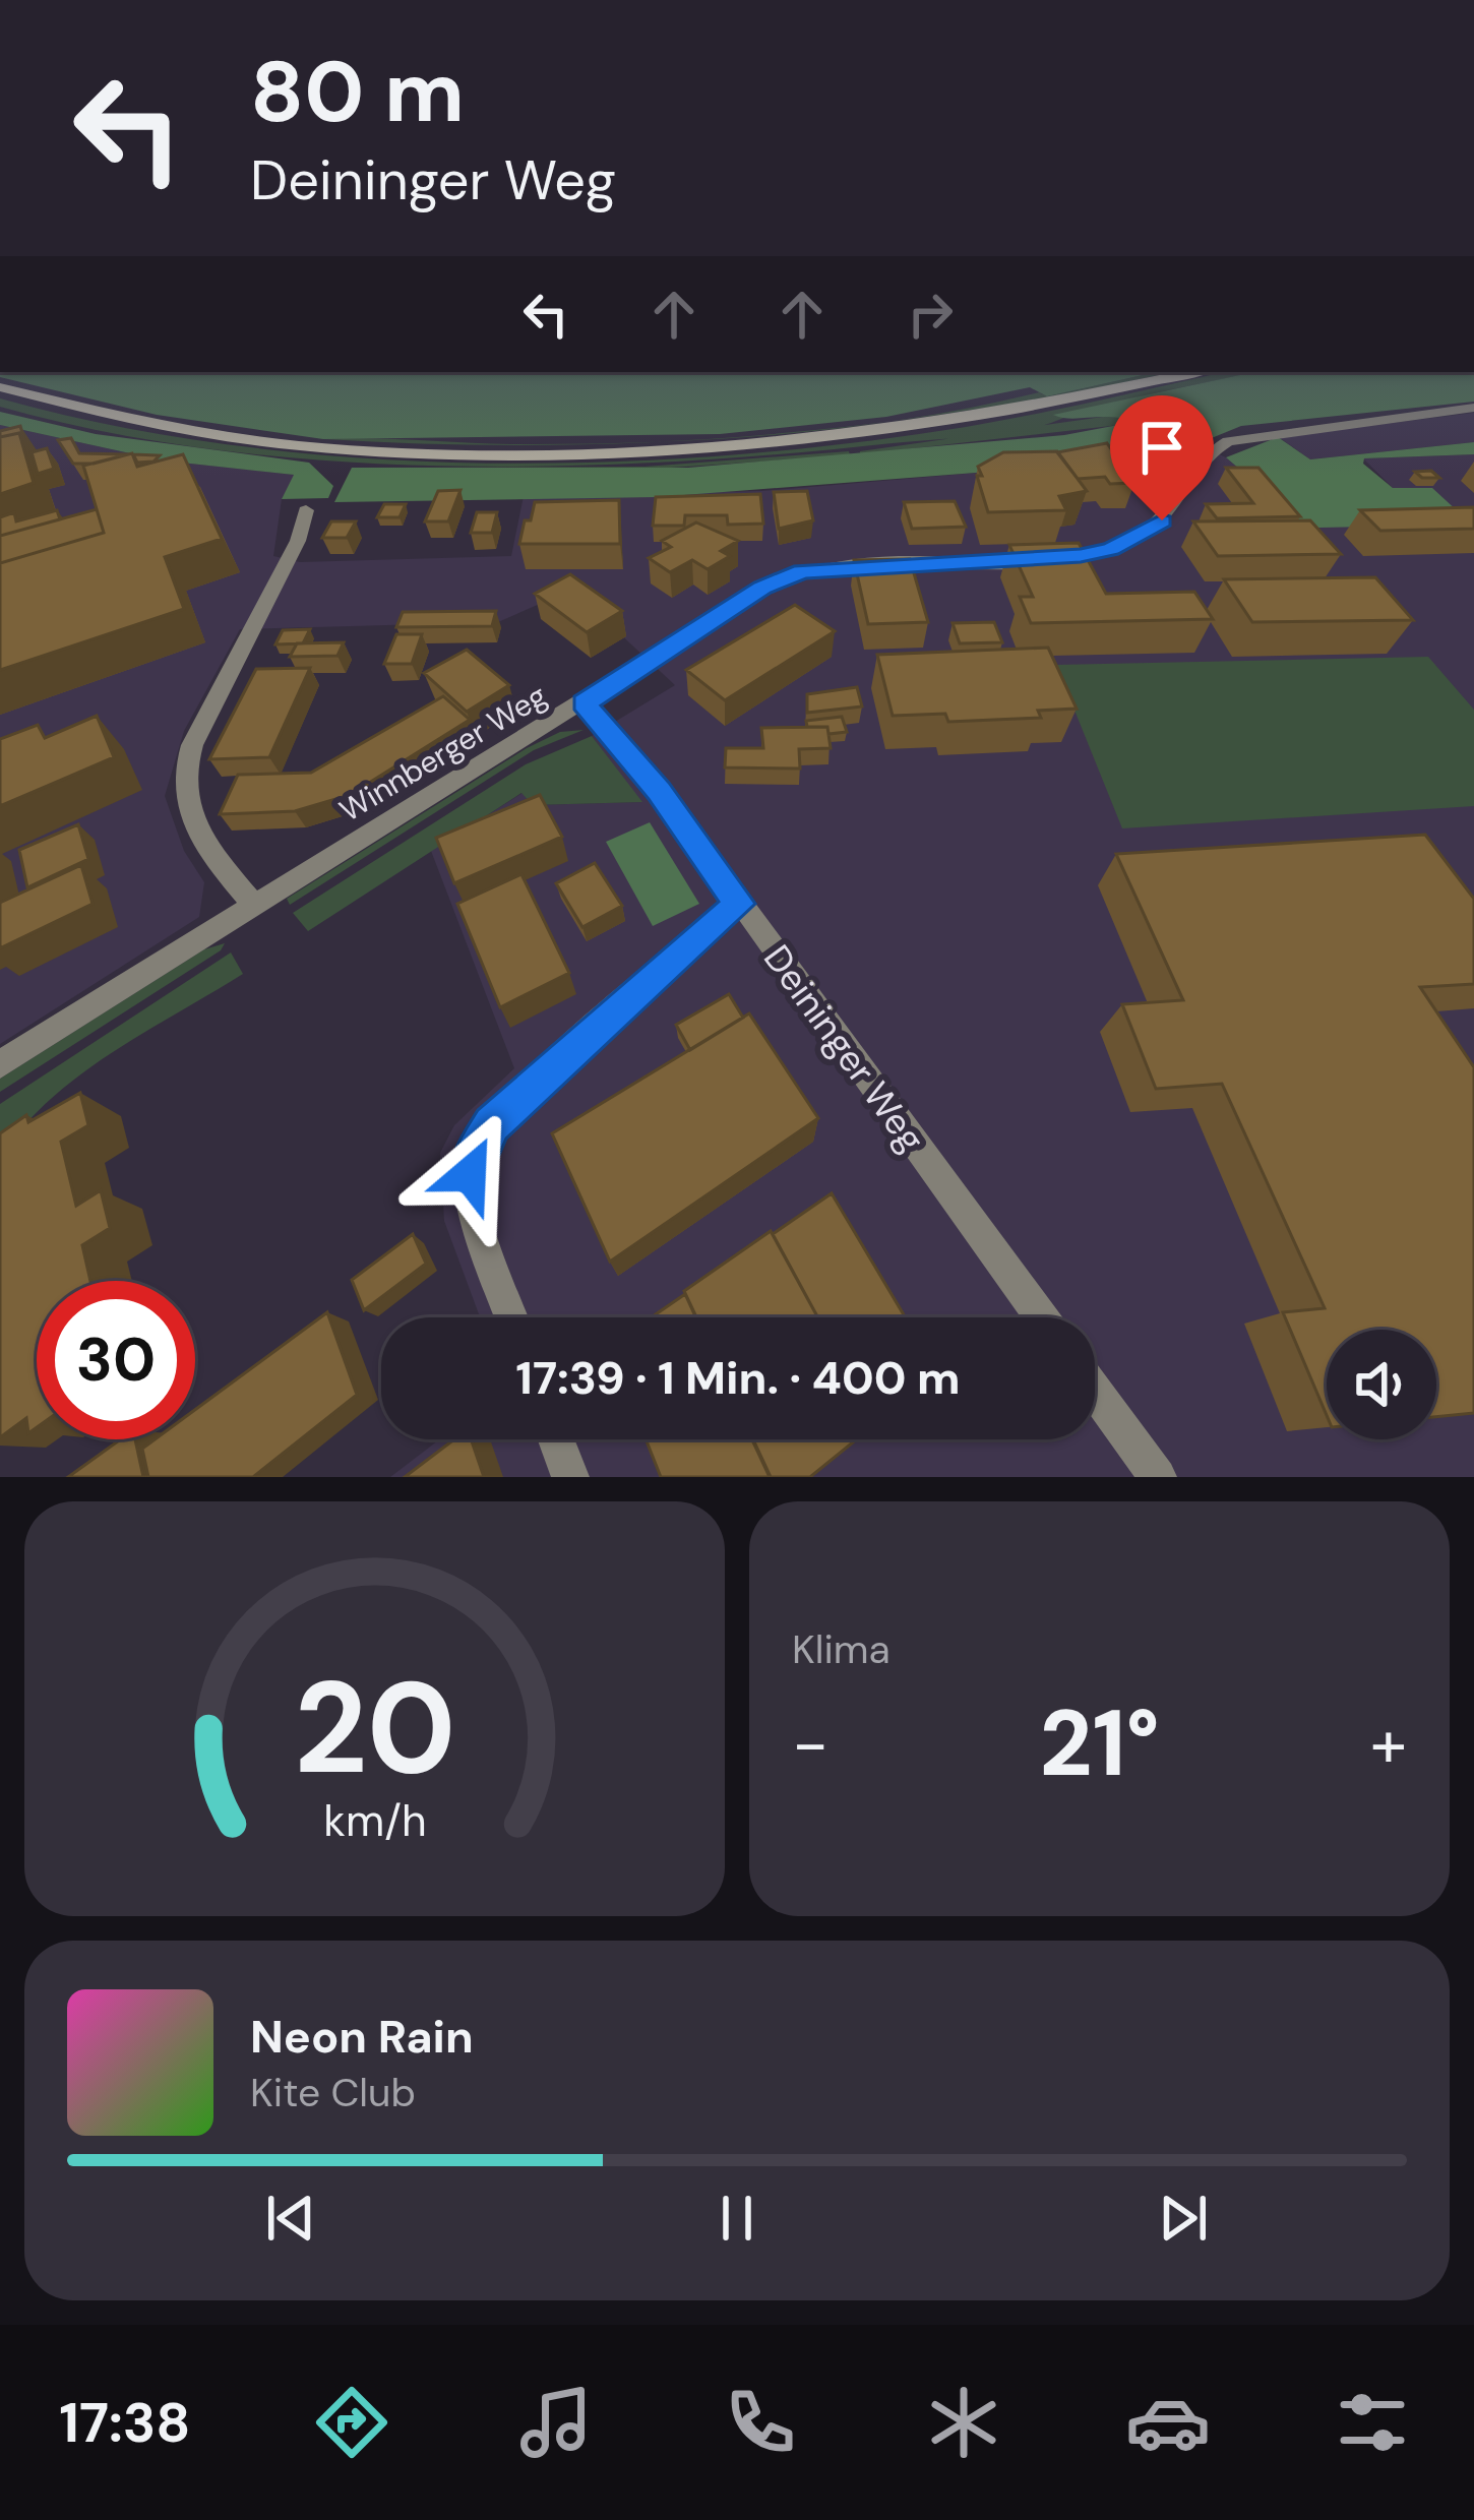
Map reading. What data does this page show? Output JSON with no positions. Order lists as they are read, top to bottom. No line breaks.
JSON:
{"streets":{"street":["Winnberger Weg","Deininger Weg"]},"crossings":[["Winnberger Weg","Deininger Weg"]],"page":{"turn":["80 m","Deininger Weg"],"limit":"30","trip":"17:39 · 1 Min. · 400 m","tile":"Klima","heat":["−","21°","+"],"song":["Neon Rain","Kite Club"],"tabs":"17:38","gauge":["20","km/h"]}}
